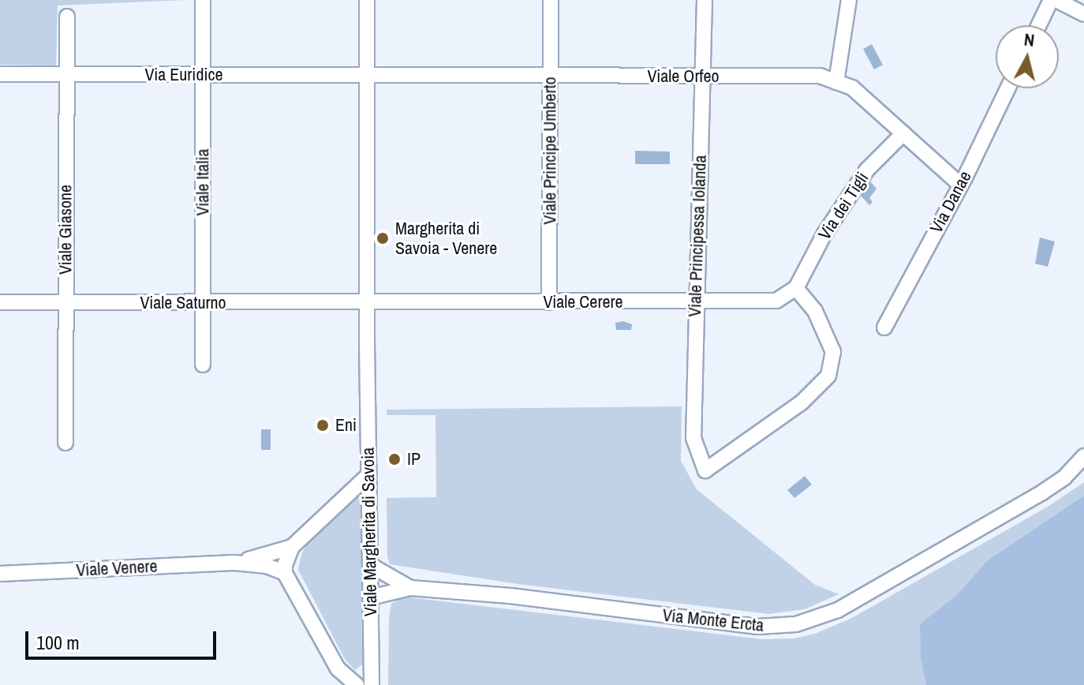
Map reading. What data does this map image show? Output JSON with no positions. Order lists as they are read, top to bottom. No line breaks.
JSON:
{"streets":{"street":["Via Euridice","Viale Orfeo","Viale Principe Umberto","Viale Italia","Via Danae","Via dei Tigli","Viale Giasone","Viale Principessa Iolanda","Viale Cerere","Viale Saturno","Viale Margherita di Savoia","Viale Venere","Via Monte Ercta"]},"crossings":[["Via Euridice","Viale Orfeo"],["Via Euridice","Viale Italia"],["Via Euridice","Viale Giasone"],["Via Euridice","Viale Margherita di Savoia"],["Viale Orfeo","Viale Principe Umberto"],["Viale Orfeo","Via Danae"],["Viale Orfeo","Via dei Tigli"],["Viale Orfeo","Viale Principessa Iolanda"],["Viale Orfeo","Viale Margherita di Savoia"],["Viale Principe Umberto","Viale Cerere"],["Viale Italia","Viale Saturno"],["Via dei Tigli","Viale Principessa Iolanda"],["Via dei Tigli","Viale Cerere"],["Viale Giasone","Viale Saturno"],["Viale Principessa Iolanda","Viale Cerere"],["Viale Cerere","Viale Saturno"],["Viale Cerere","Viale Margherita di Savoia"],["Viale Saturno","Viale Margherita di Savoia"]],"places":["Margherita di Savoia - Venere","Eni","IP"],"scale_bar":"100 m","north":"top"}
